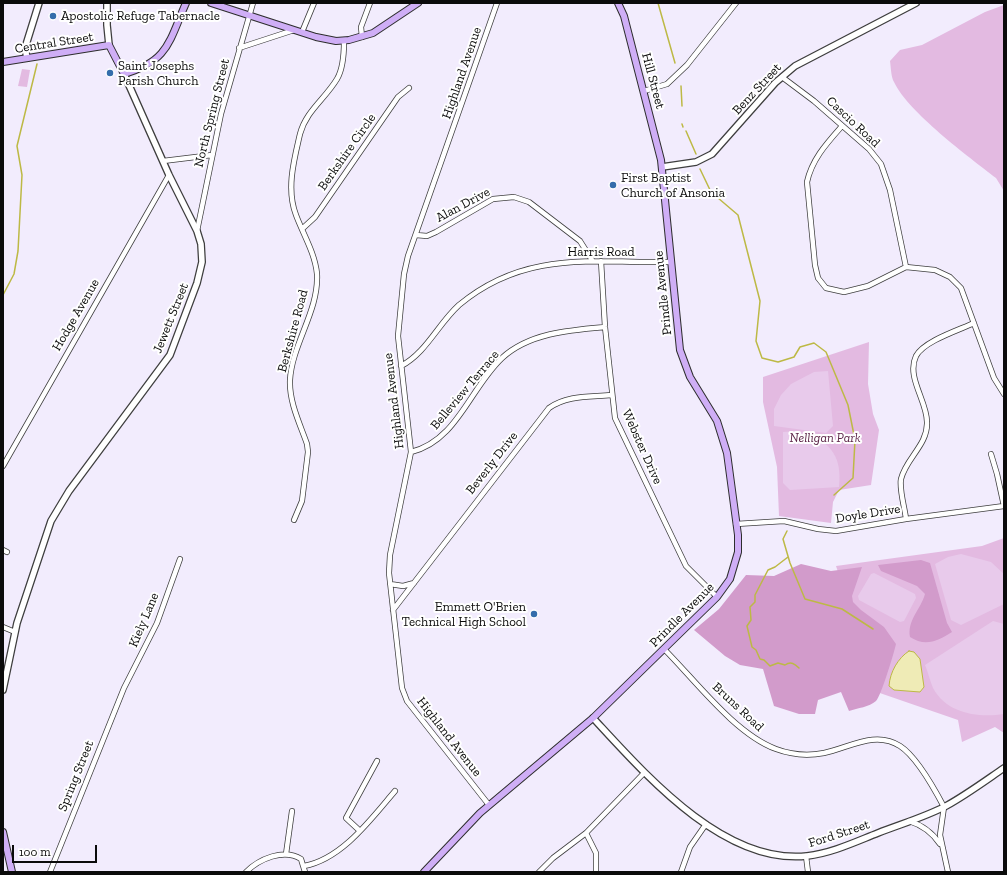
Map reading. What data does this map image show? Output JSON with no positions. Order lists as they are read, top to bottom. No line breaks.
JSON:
{"streets":{"main road":["Central Street","Hill Street","Prindle Avenue","Jewett Street"],"street":["Highland Avenue","Benz Street","North Spring Street","Cascio Road","Berkshire Circle","Alan Drive","Harris Road","Hodge Avenue","Berkshire Road","Belleview Terrace","Webster Drive","Beverly Drive","Doyle Drive","Kiely Lane","Bruns Road","Spring Street","Ford Street"]},"crossings":[["Central Street","Jewett Street"],["Highland Avenue","Alan Drive"],["Highland Avenue","Harris Road"],["Highland Avenue","Prindle Avenue"],["Highland Avenue","Belleview Terrace"],["Highland Avenue","Beverly Drive"],["Hill Street","Benz Street"],["Hill Street","Prindle Avenue"],["Benz Street","Cascio Road"],["Benz Street","Prindle Avenue"],["North Spring Street","Jewett Street"],["Berkshire Circle","Berkshire Road"],["Alan Drive","Harris Road"],["Harris Road","Prindle Avenue"],["Harris Road","Webster Drive"],["Prindle Avenue","Webster Drive"],["Prindle Avenue","Doyle Drive"],["Prindle Avenue","Bruns Road"],["Prindle Avenue","Ford Street"],["Hodge Avenue","Jewett Street"],["Belleview Terrace","Webster Drive"],["Webster Drive","Beverly Drive"],["Kiely Lane","Spring Street"],["Bruns Road","Ford Street"]],"parks":["Nelligan Park"],"places":["Apostolic Refuge Tabernacle","Saint Josephs Parish Church","First Baptist Church of Ansonia","Emmett O'Brien Technical High School"],"scale_bar":"100 m"}
